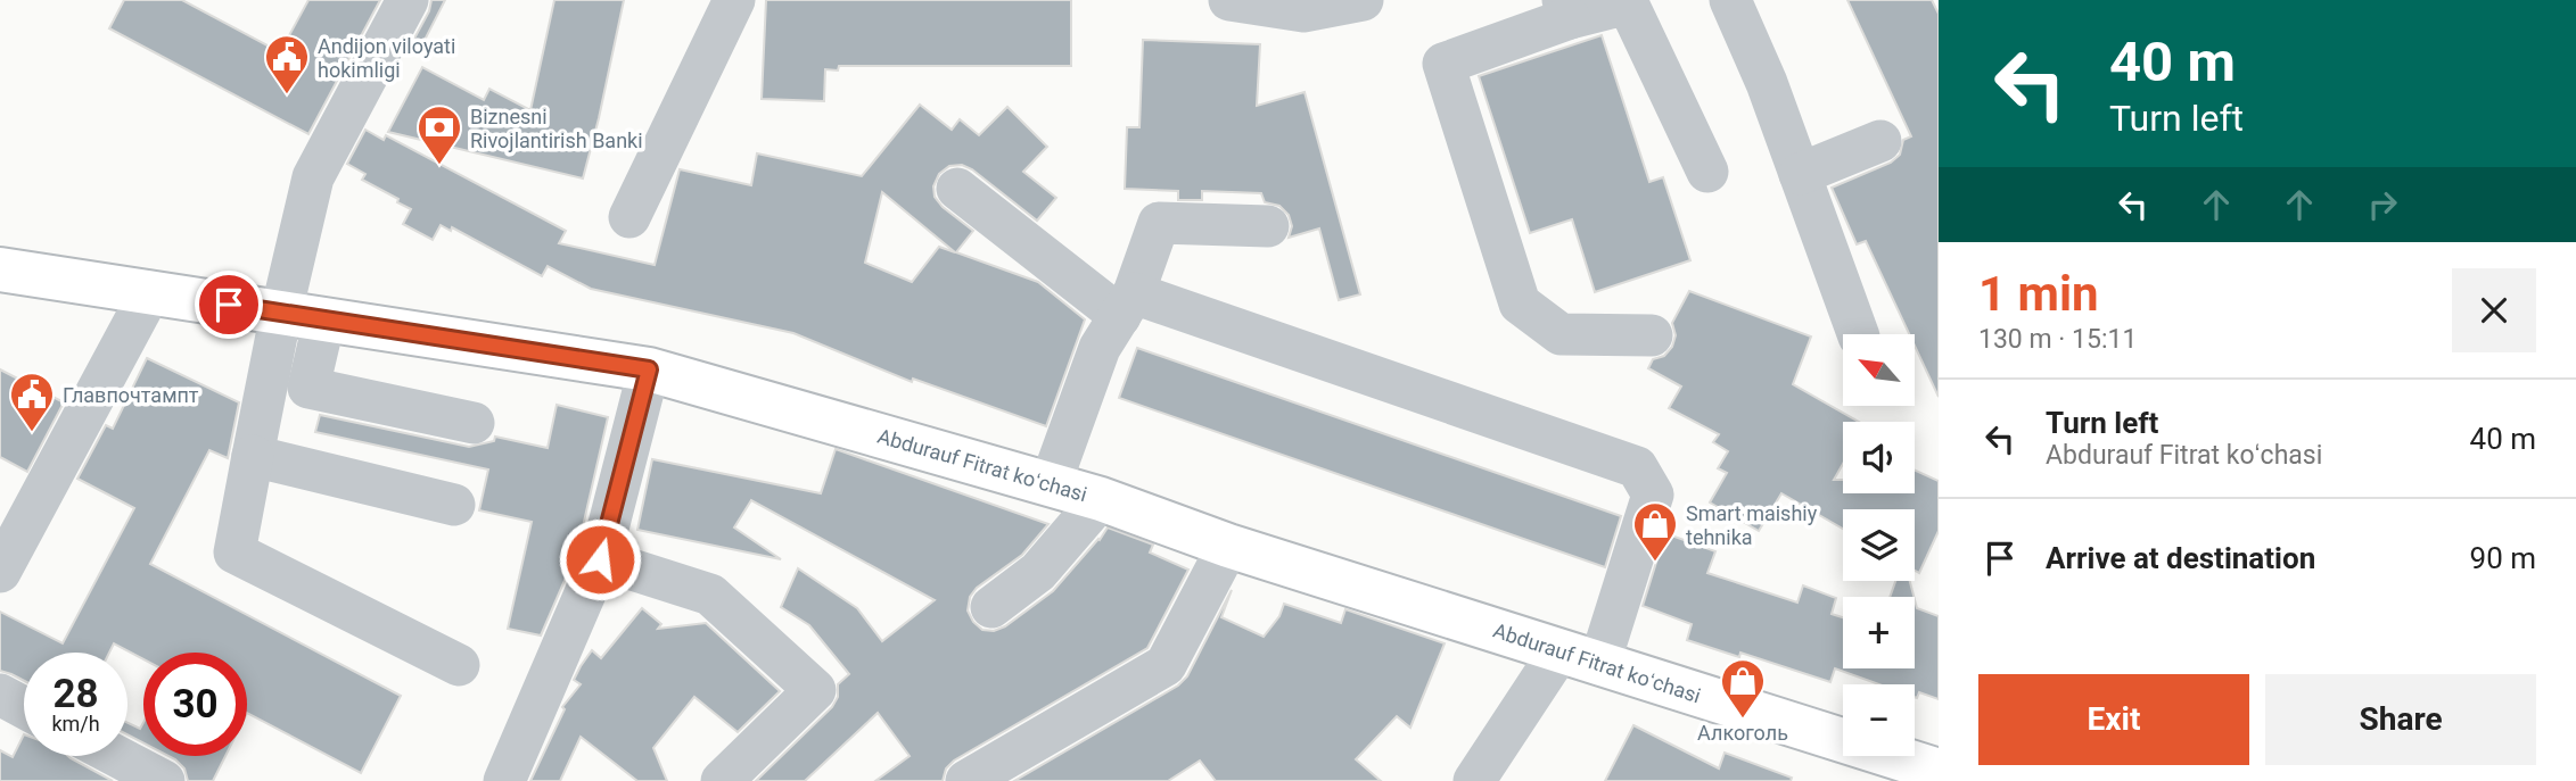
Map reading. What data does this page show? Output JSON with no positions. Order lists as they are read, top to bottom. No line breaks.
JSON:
{"streets":{"main road":["Abdurauf Fitrat koʻchasi"]},"places":{"public building":["Andijon vilоyati hоkimligi","Главпочтампт"],"bank":["Biznesni Rivojlantirish Banki"],"shop":["Smart maishiy tehnika","Алкоголь"]},"north":"top left","page":{"turn":["40 m","Turn left"],"heading":["1 min","130 m · 15:11"],"map_buttons":["+","−"],"list":[{"name":"Turn left","note":"Abdurauf Fitrat koʻchasi","value":"40 m"},{"name":"Arrive at destination","value":"90 m"}],"speed":"28 km/h","limit":"30","buttons":["Exit","Share"]}}
